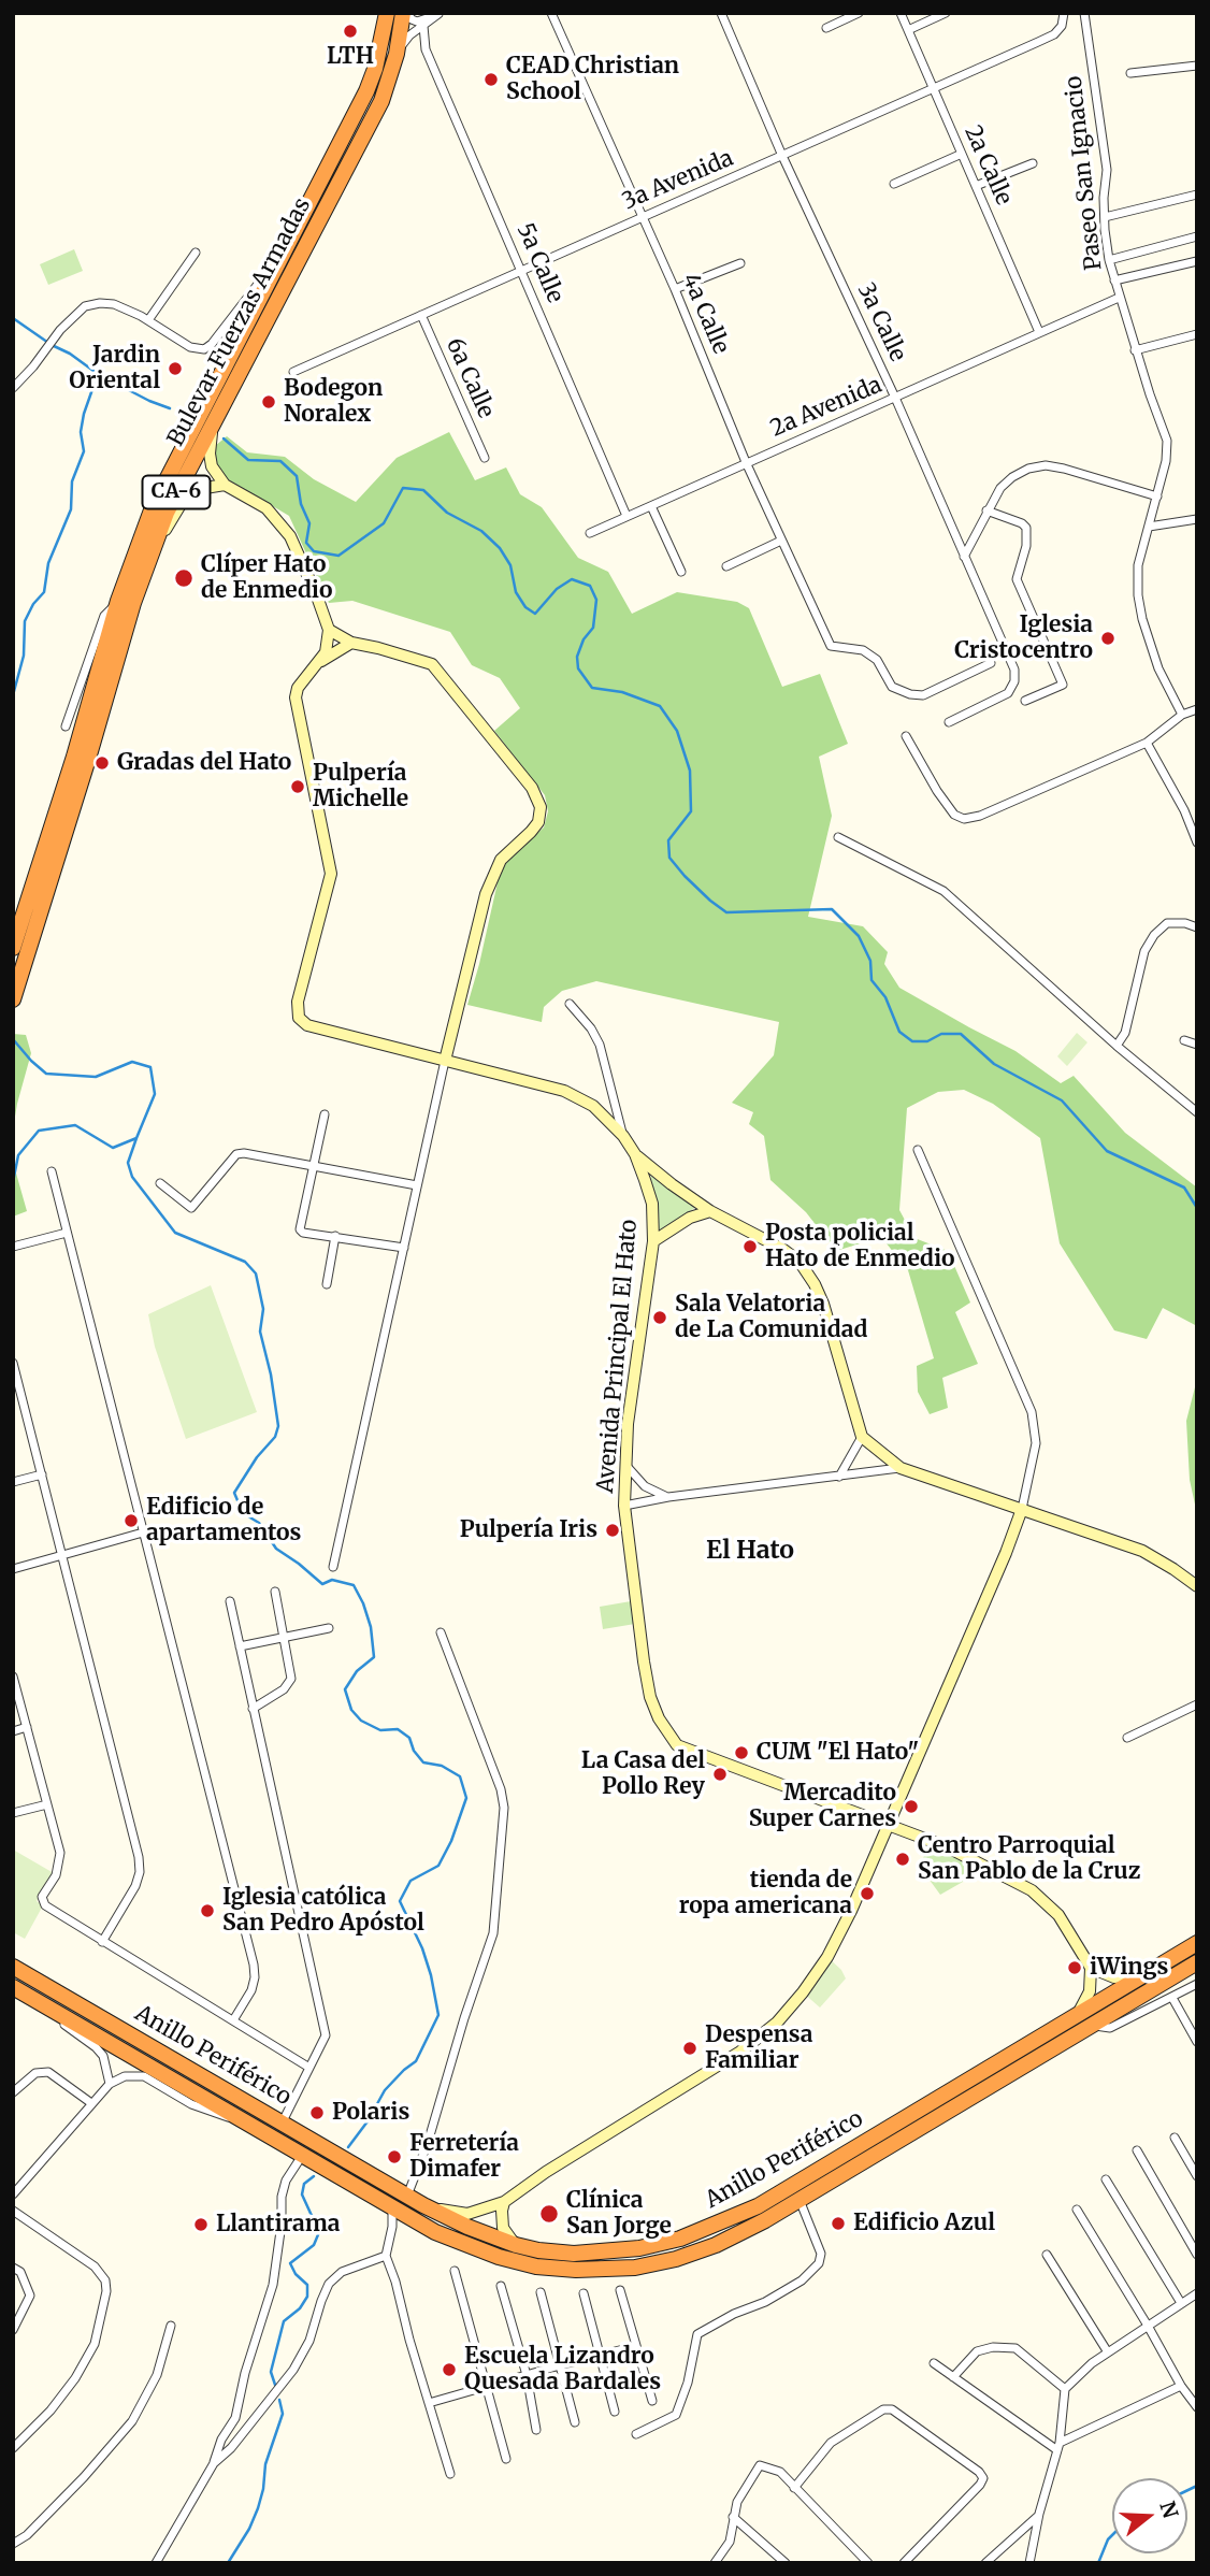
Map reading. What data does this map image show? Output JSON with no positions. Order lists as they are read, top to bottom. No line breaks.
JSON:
{"streets":{"highway":["Bulevar Fuerzas Armadas","CA-6","Anillo Periférico"],"street":["2a Calle","Paseo San Ignacio","3a Avenida","5a Calle","4a Calle","3a Calle","6a Calle","2a Avenida","Avenida Principal El Hato"]},"crossings":[["2a Calle","3a Avenida"],["2a Calle","2a Avenida"],["Paseo San Ignacio","2a Avenida"],["3a Avenida","5a Calle"],["3a Avenida","4a Calle"],["3a Avenida","3a Calle"],["3a Avenida","6a Calle"],["5a Calle","2a Avenida"],["4a Calle","2a Avenida"],["3a Calle","2a Avenida"]],"districts":["El Hato"],"places":["LTH","CEAD Christian School","Jardin Oriental","Bodegon Noralex","Clíper Hato de Enmedio","Iglesia Cristocentro","Gradas del Hato","Pulpería Michelle","Posta policial Hato de Enmedio","Sala Velatoria de La Comunidad","Edificio de apartamentos","Pulpería Iris","CUM \"El Hato\"","La Casa del Pollo Rey","Mercadito Super Carnes","Centro Parroquial San Pablo de la Cruz","tienda de ropa americana","Iglesia católica San Pedro Apóstol","iWings","Despensa Familiar","Polaris","Ferretería Dimafer","Clínica San Jorge","Edificio Azul","Llantirama","Escuela Lizandro Quesada Bardales"],"north":"right"}
